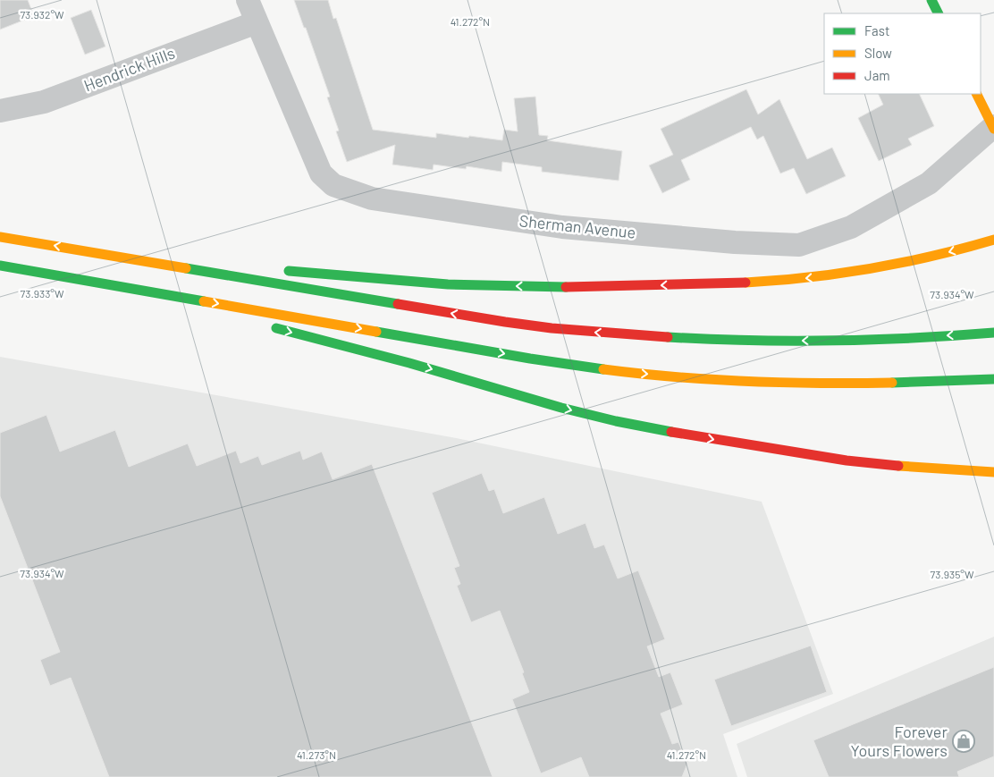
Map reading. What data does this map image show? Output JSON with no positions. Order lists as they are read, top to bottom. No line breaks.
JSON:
{"streets":{"street":["Hendrick Hills","Sherman Avenue"]},"crossings":[["Hendrick Hills","Sherman Avenue"]],"places":{"shop":["Forever Yours Flowers"]},"legend":["Fast","Slow","Jam"],"coordinates":["73.932°W","41.272°N","73.933°W","73.934°W","73.935°W","41.273°N"]}
